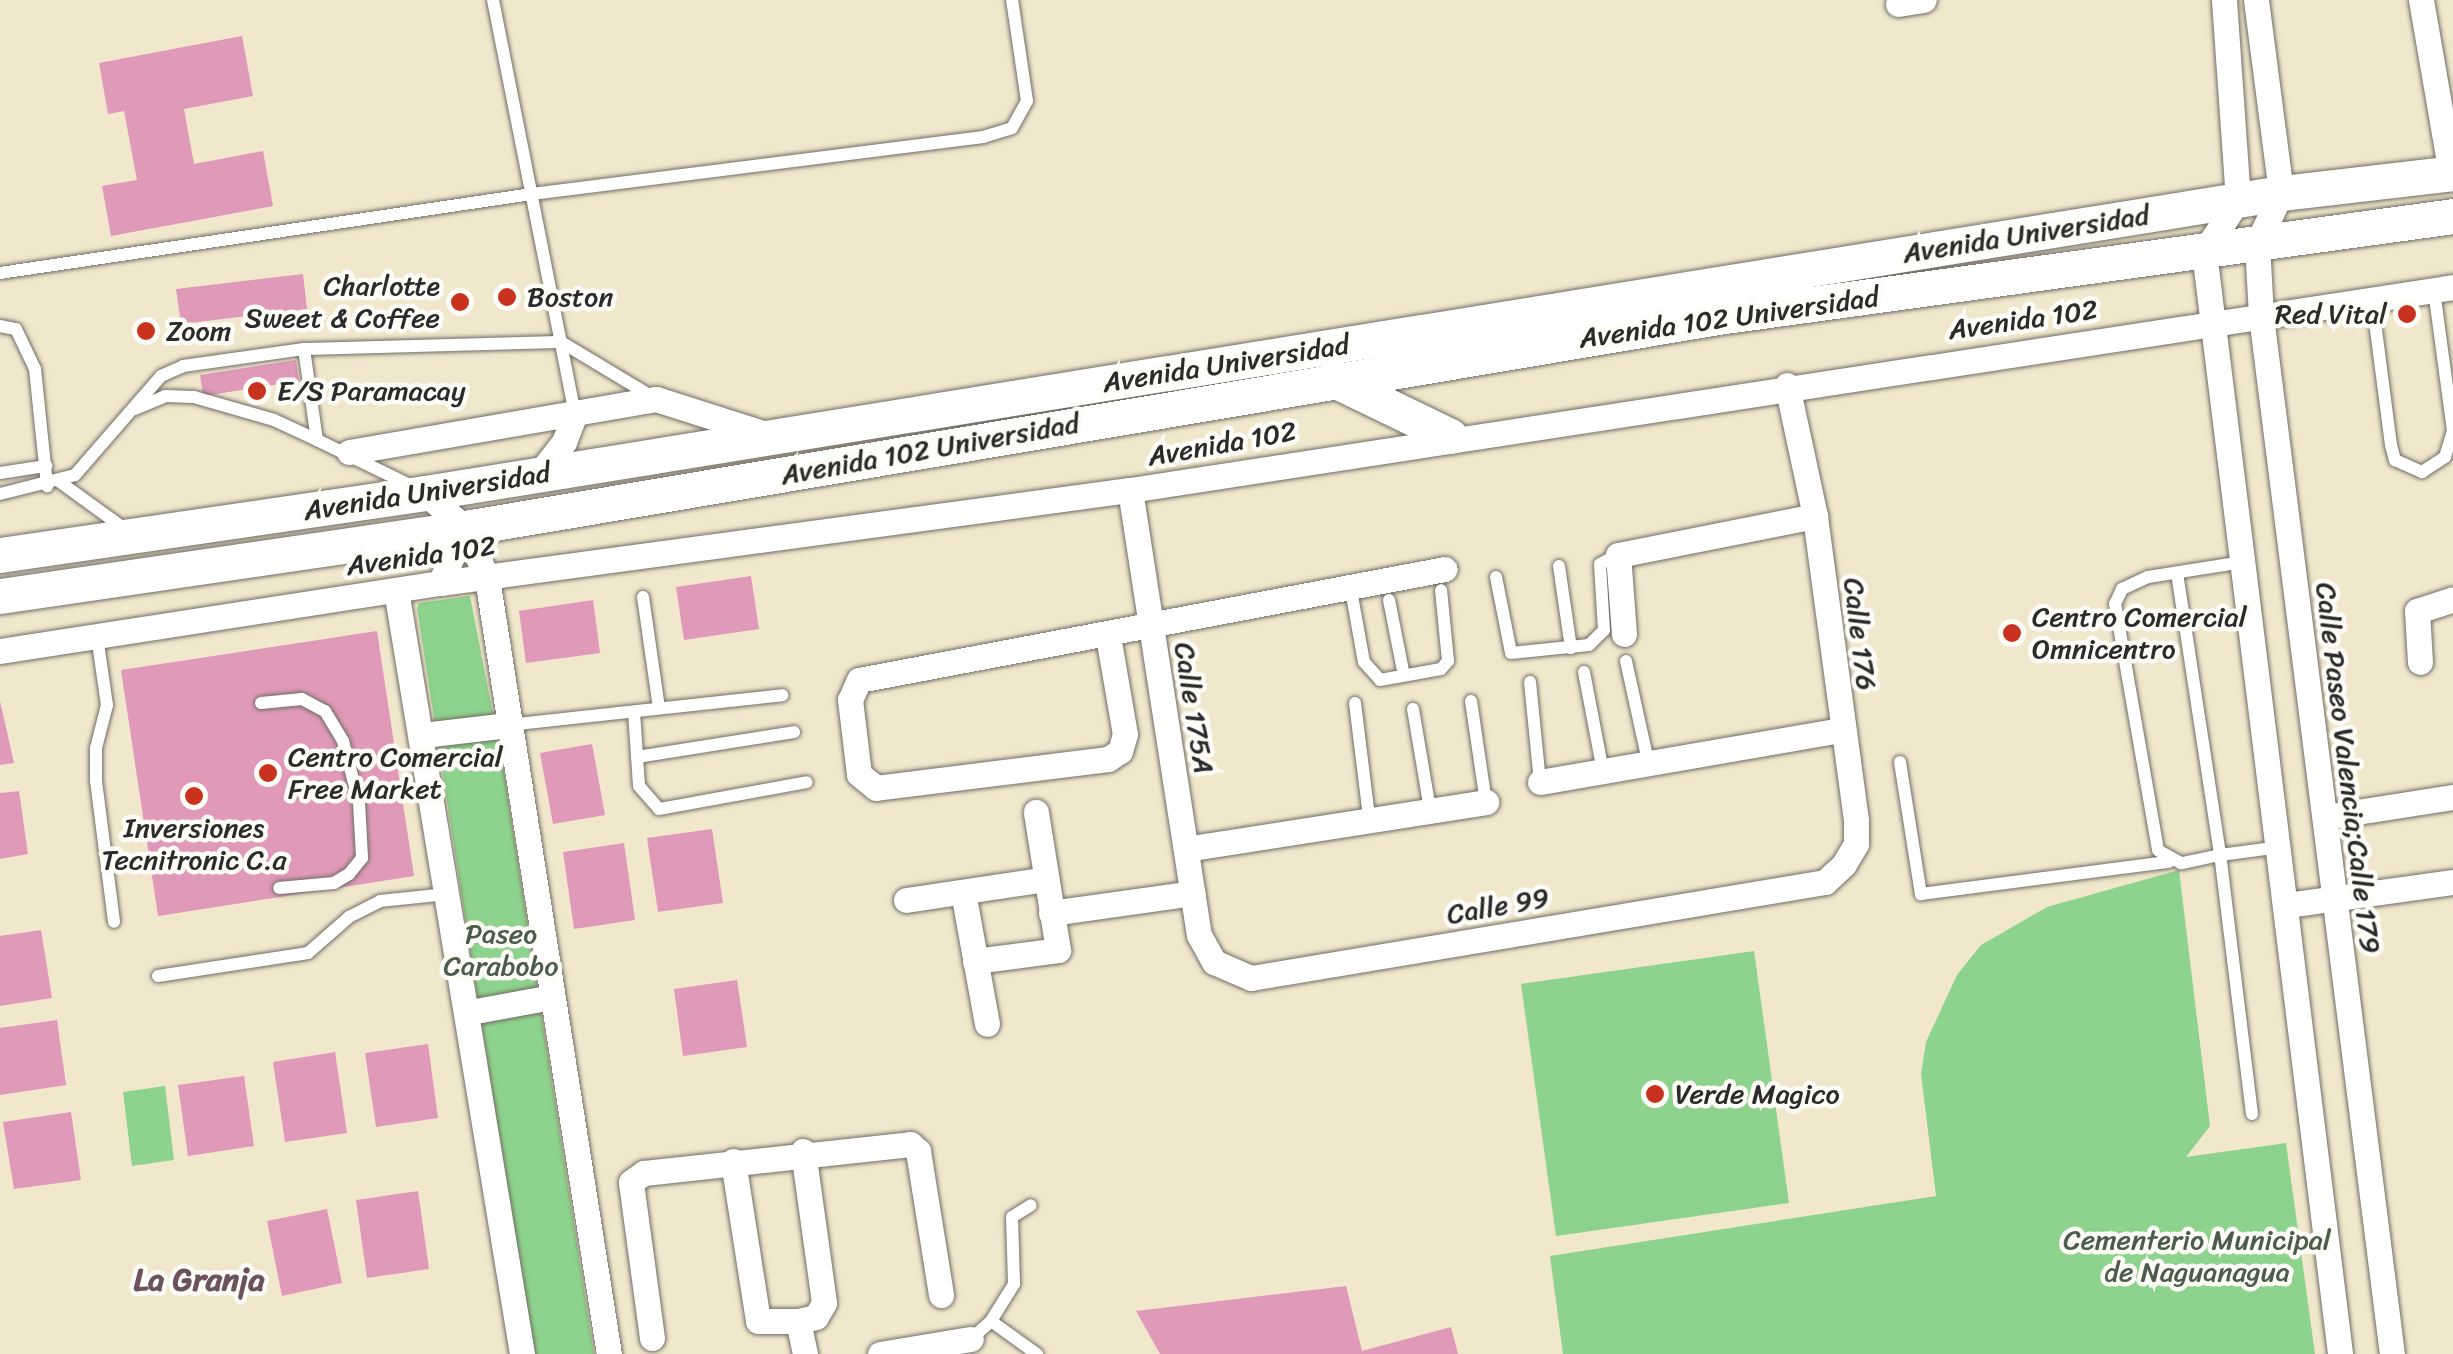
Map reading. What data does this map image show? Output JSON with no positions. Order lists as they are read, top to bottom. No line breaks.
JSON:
{"streets":{"main road":["Avenida Universidad","Avenida 102 Universidad"],"street":["Avenida 102","Calle 176","Calle 175A","Calle Paseo Valencia;Calle 179","Calle 99"]},"crossings":[["Avenida Universidad","Calle Paseo Valencia;Calle 179"],["Avenida 102 Universidad","Calle Paseo Valencia;Calle 179"],["Avenida 102","Calle 176"],["Avenida 102","Calle 175A"],["Avenida 102","Calle Paseo Valencia;Calle 179"],["Calle 176","Calle 99"],["Calle 175A","Calle 99"]],"districts":["La Granja"],"parks":["Paseo Carabobo","Cementerio Municipal de Naguanagua"],"places":["Boston","Charlotte Sweet & Coffee","Red Vital","Zoom","E/S Paramacay","Centro Comercial Omnicentro","Centro Comercial Free Market","Inversiones Tecnitronic C.a","Verde Magico"]}
